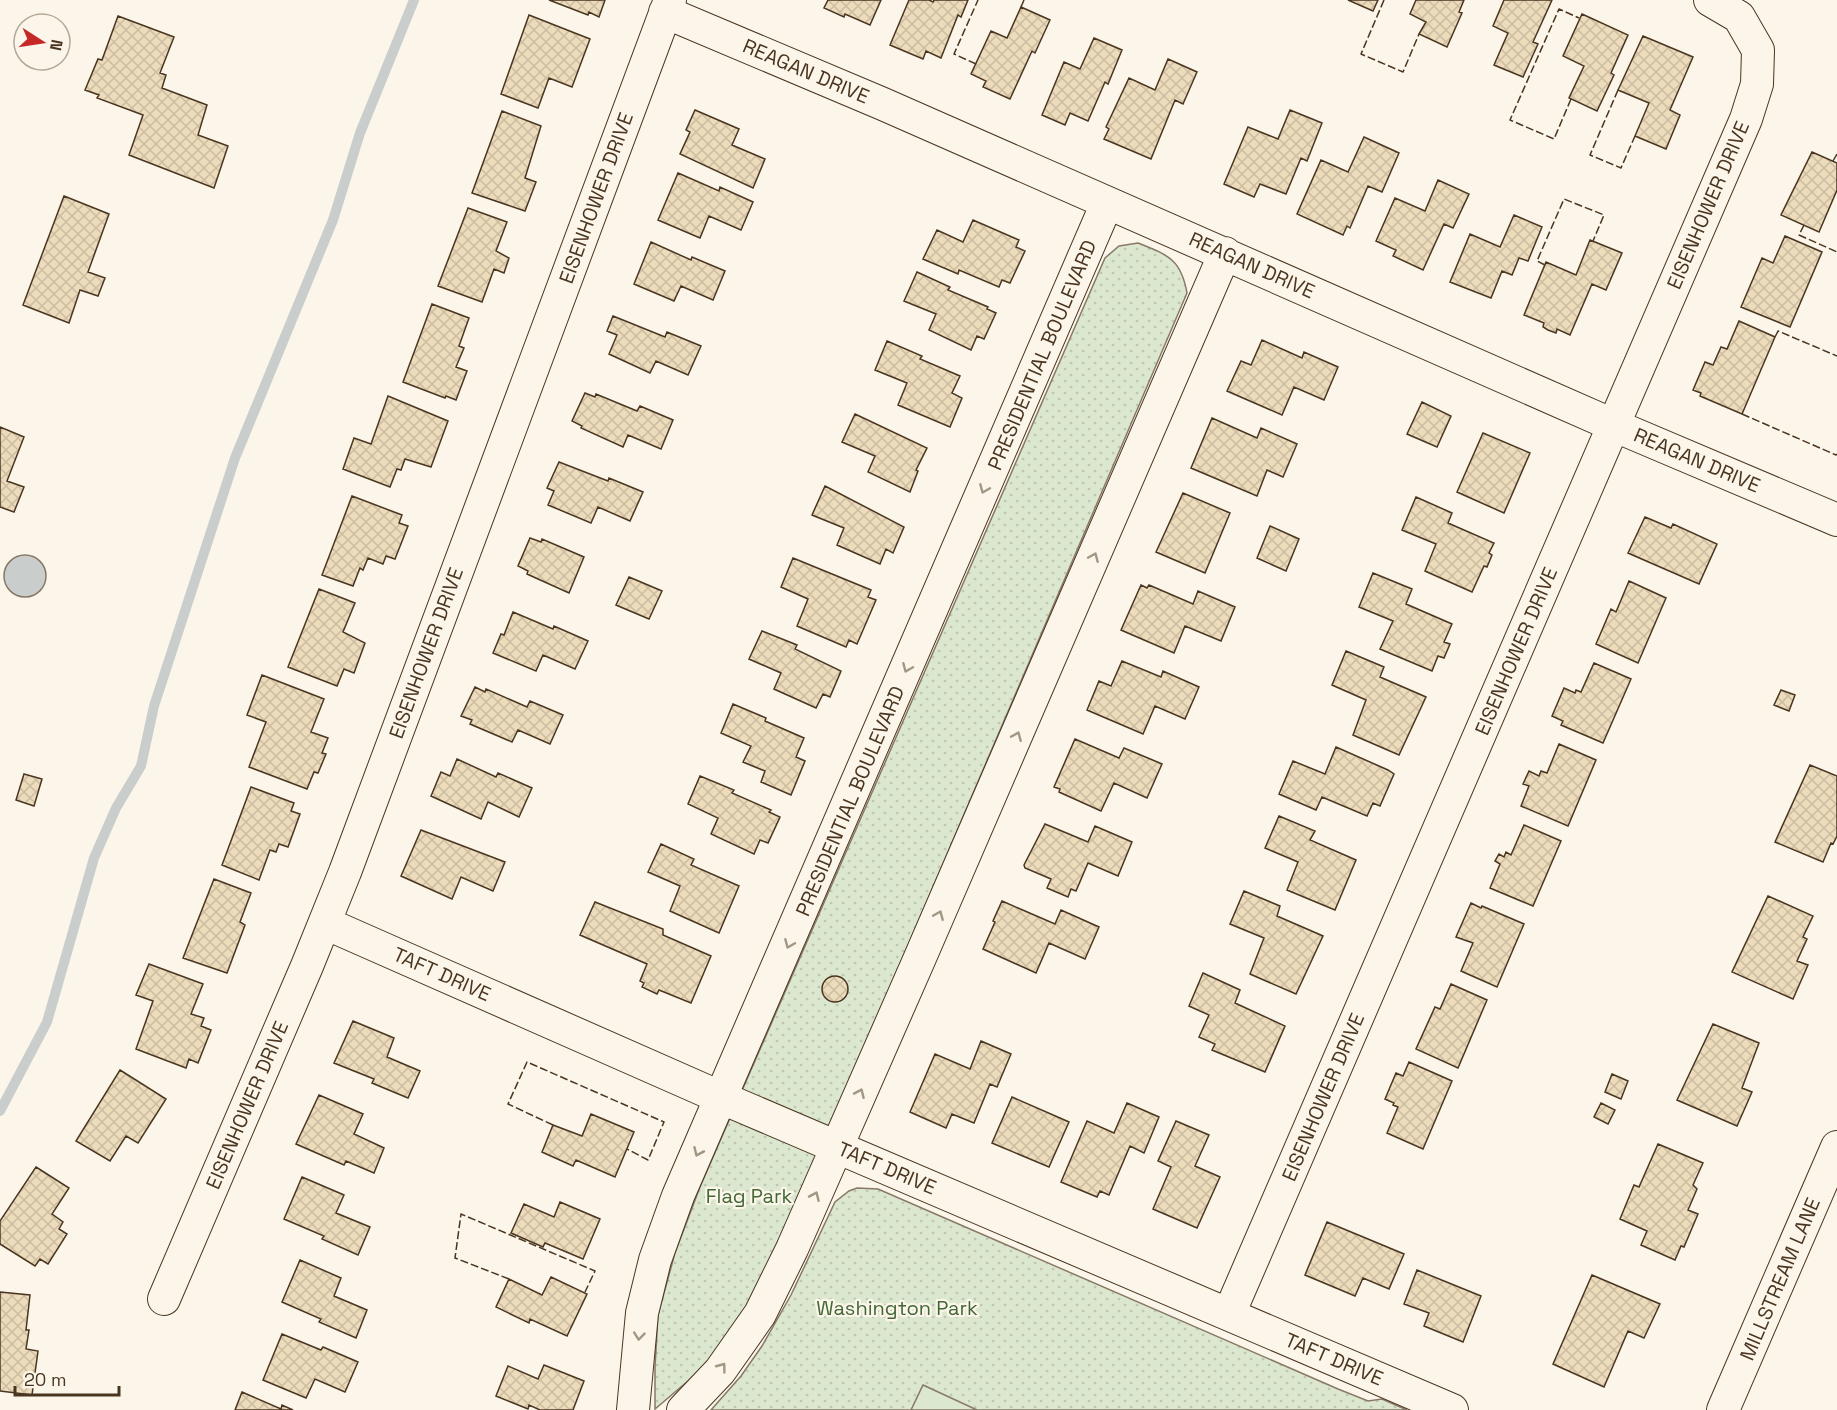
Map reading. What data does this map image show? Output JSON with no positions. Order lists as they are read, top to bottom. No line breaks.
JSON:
{"streets":{"street":["REAGAN DRIVE","EISENHOWER DRIVE","PRESIDENTIAL BOULEVARD","TAFT DRIVE","MILLSTREAM LANE"]},"crossings":[["REAGAN DRIVE","EISENHOWER DRIVE"],["REAGAN DRIVE","PRESIDENTIAL BOULEVARD"],["EISENHOWER DRIVE","TAFT DRIVE"],["PRESIDENTIAL BOULEVARD","TAFT DRIVE"]],"parks":["Flag Park","Washington Park"],"scale_bar":"20 m","north":"right"}
